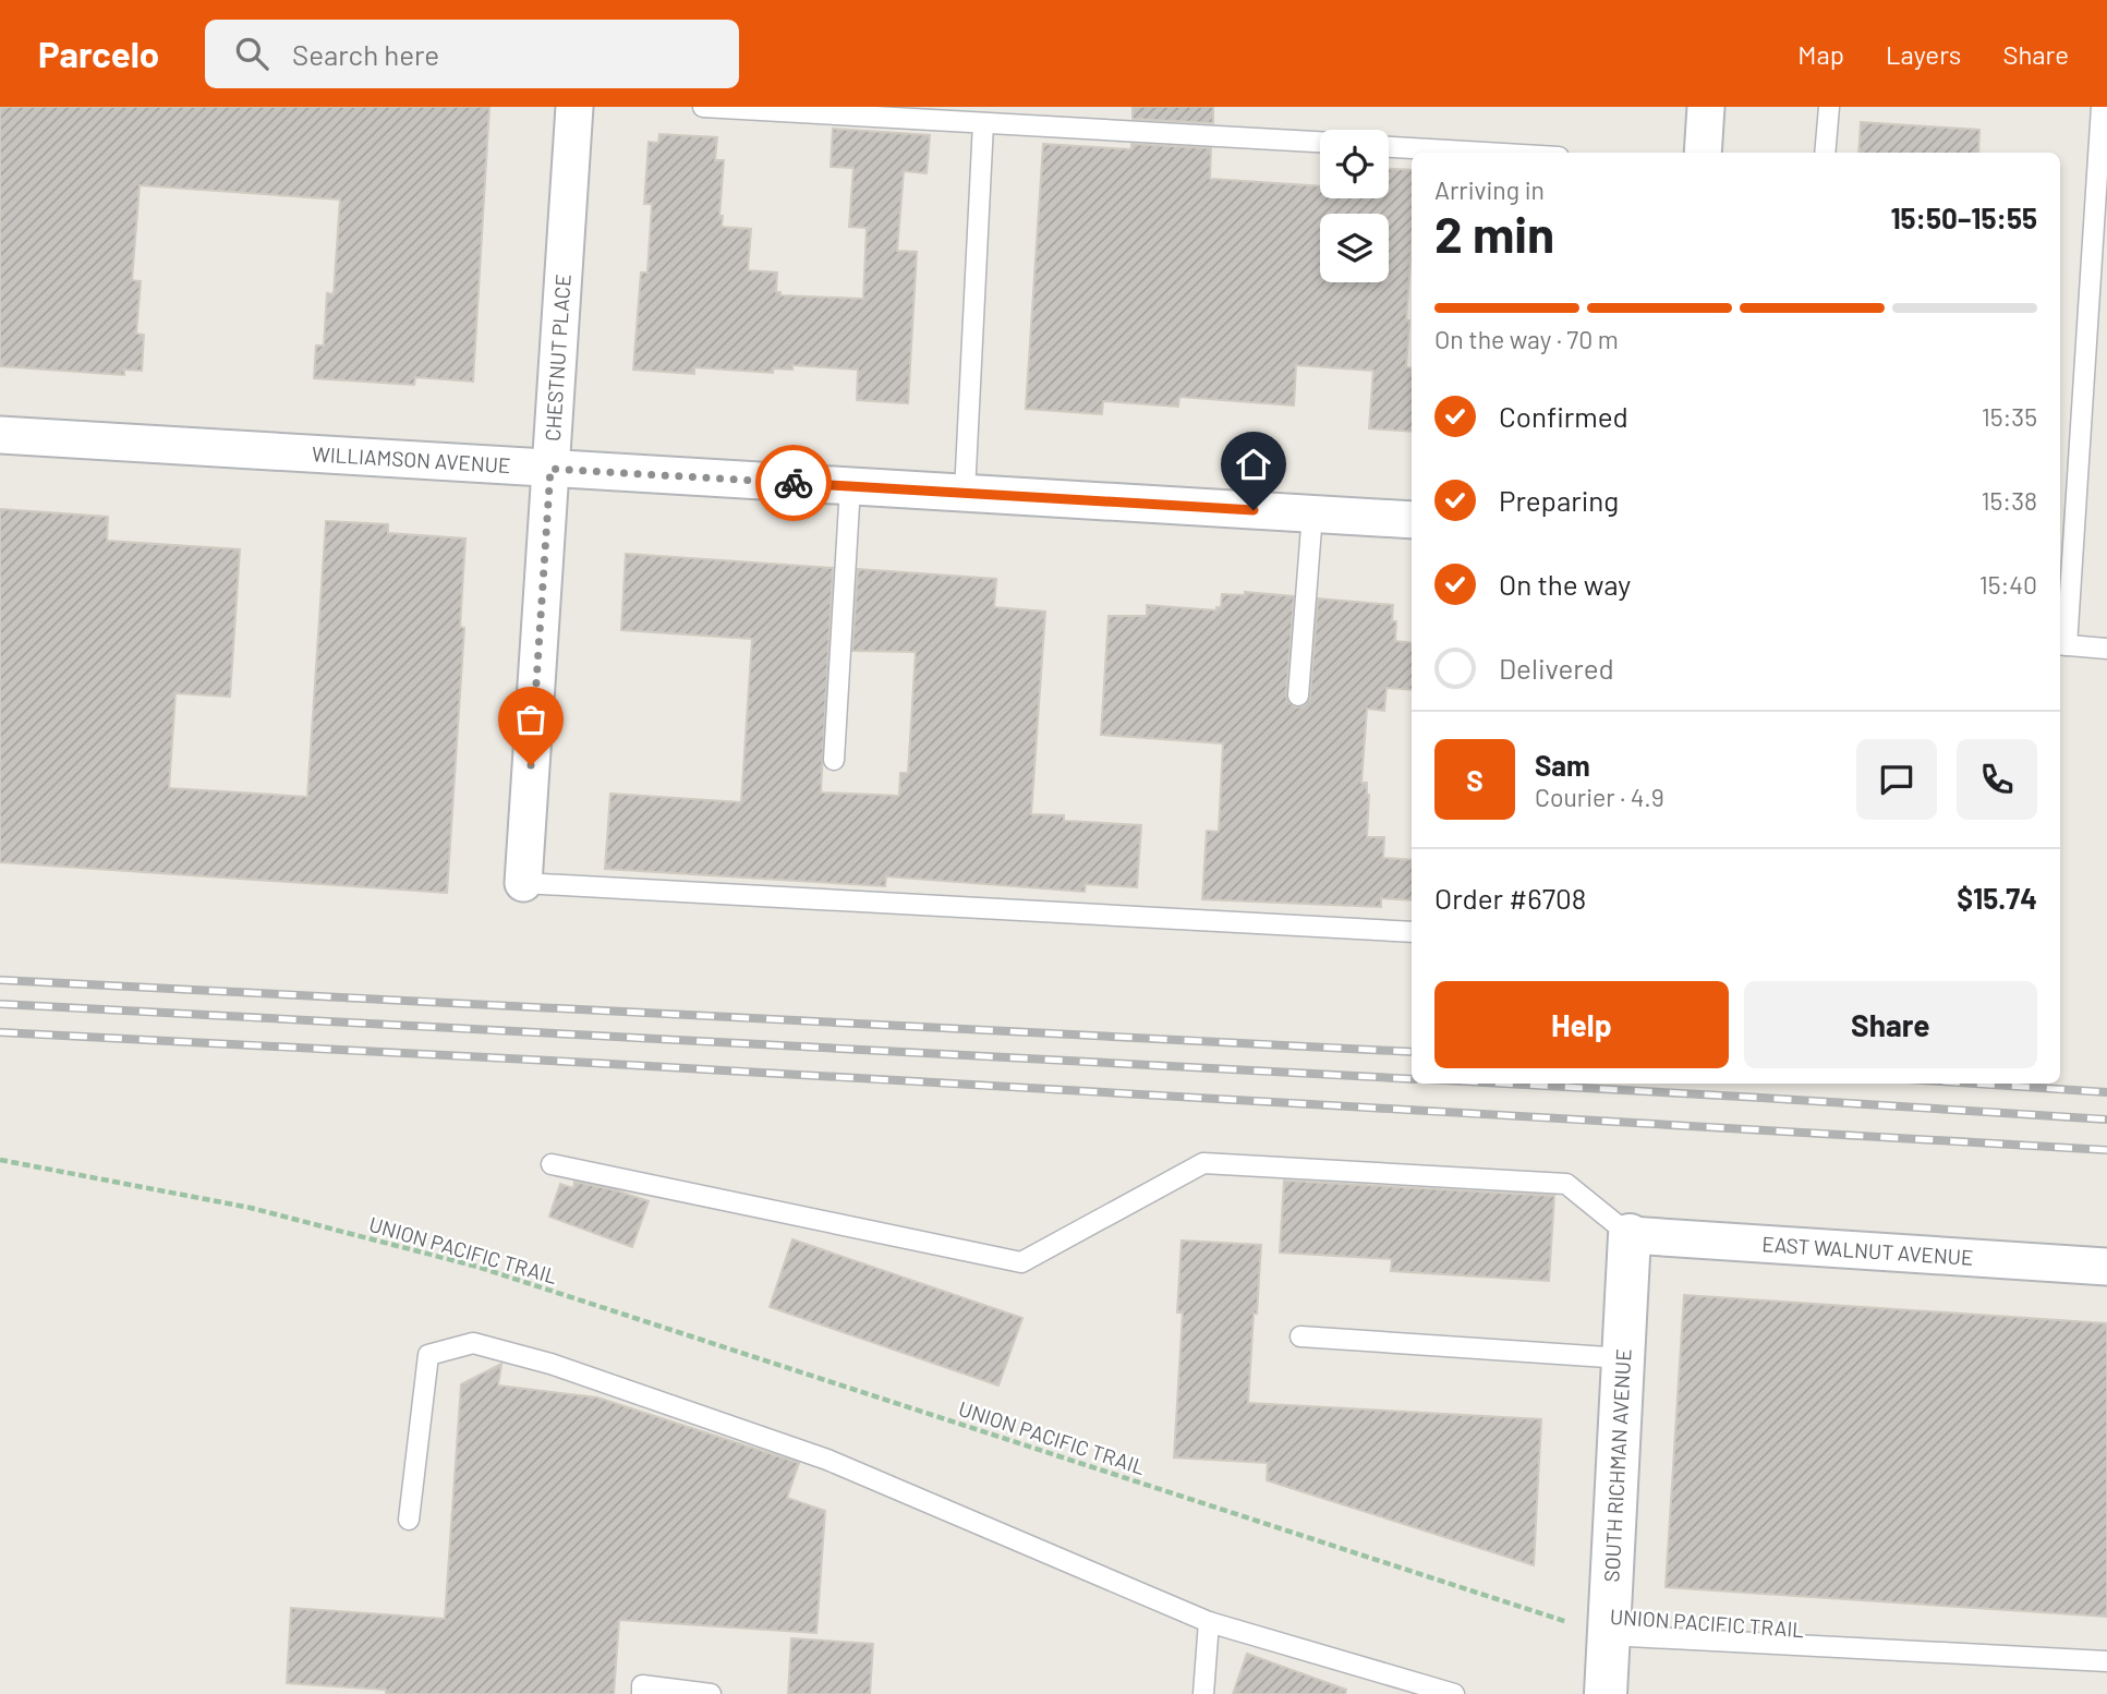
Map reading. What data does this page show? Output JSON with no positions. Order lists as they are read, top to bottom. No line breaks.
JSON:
{"streets":{"street":["CHESTNUT PLACE","WILLIAMSON AVENUE","EAST WALNUT AVENUE","SOUTH RICHMAN AVENUE"],"path":["UNION PACIFIC TRAIL"]},"crossings":[["CHESTNUT PLACE","WILLIAMSON AVENUE"],["UNION PACIFIC TRAIL","SOUTH RICHMAN AVENUE"],["EAST WALNUT AVENUE","SOUTH RICHMAN AVENUE"]],"page":{"header":"Parcelo","search":"Search here","nav":["Map","Layers","Share"],"heading":["2 min","Arriving in","15:50–15:55"],"panel":["Sam","Courier · 4.9","Order #6708","$15.74"],"bar":"On the way · 70 m","list":[["Confirmed","15:35"],["Preparing","15:38"],["On the way","15:40"],"Delivered"],"round":"S","buttons":["Help","Share"]}}
